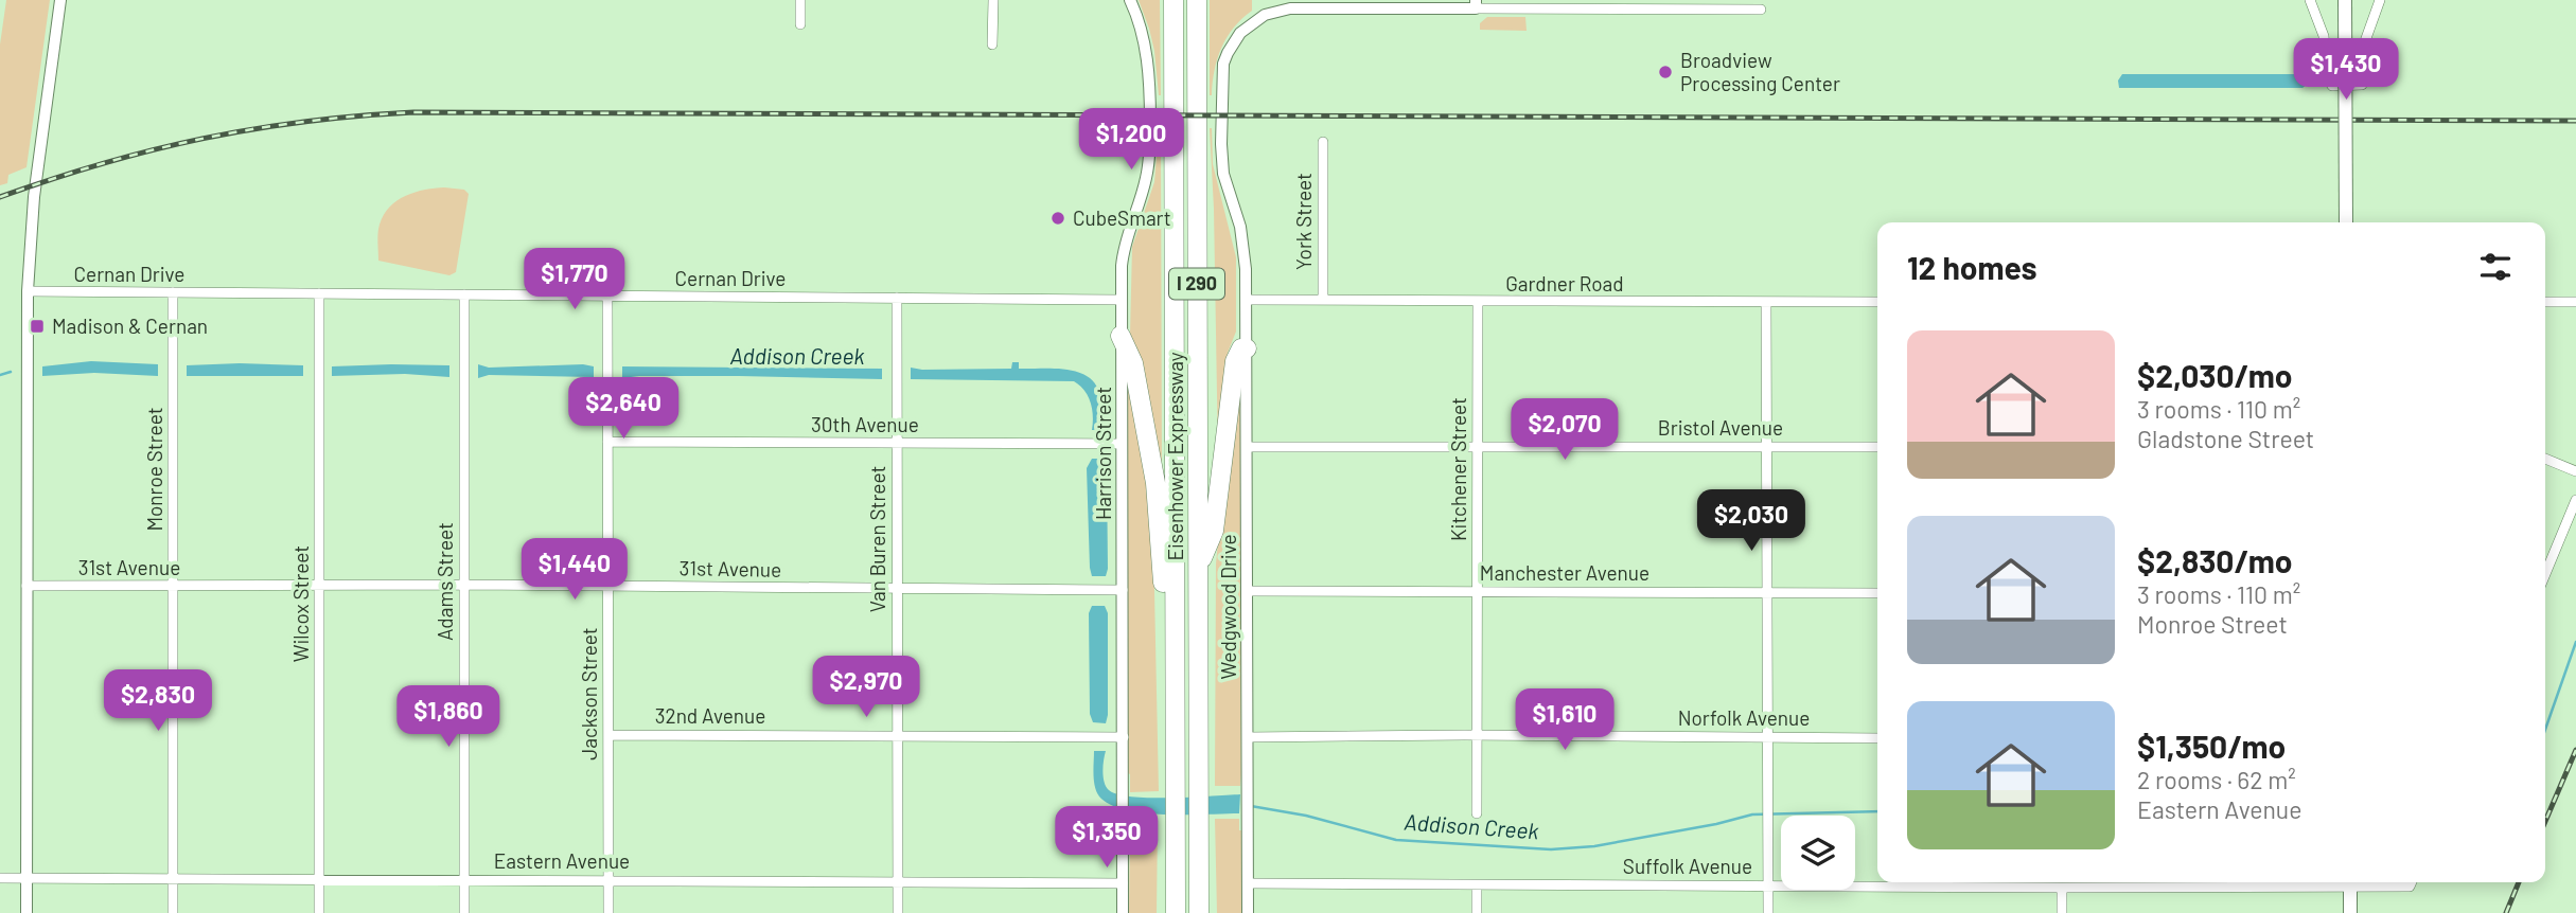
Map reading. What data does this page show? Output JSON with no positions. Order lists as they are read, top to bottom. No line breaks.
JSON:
{"streets":{"highway":["I 290","Eisenhower Expressway"],"street":["York Street","Cernan Drive","Gardner Road","30th Avenue","Bristol Avenue","Harrison Street","Monroe Street","Kitchener Street","Van Buren Street","31st Avenue","Manchester Avenue","Adams Street","Wilcox Street","Wedgwood Drive","Jackson Street","32nd Avenue","Norfolk Avenue","Eastern Avenue","Suffolk Avenue"]},"crossings":[["York Street","Gardner Road"],["Cernan Drive","Harrison Street"],["Cernan Drive","Monroe Street"],["Cernan Drive","Van Buren Street"],["Cernan Drive","Adams Street"],["Cernan Drive","Wilcox Street"],["Cernan Drive","Jackson Street"],["Gardner Road","Kitchener Street"],["Gardner Road","Wedgwood Drive"],["30th Avenue","Harrison Street"],["30th Avenue","Van Buren Street"],["30th Avenue","Jackson Street"],["Bristol Avenue","Kitchener Street"],["Bristol Avenue","Wedgwood Drive"],["Harrison Street","31st Avenue"],["Harrison Street","32nd Avenue"],["Harrison Street","Eastern Avenue"],["Monroe Street","31st Avenue"],["Monroe Street","Eastern Avenue"],["Kitchener Street","Manchester Avenue"],["Kitchener Street","Norfolk Avenue"],["Van Buren Street","31st Avenue"],["Van Buren Street","32nd Avenue"],["Van Buren Street","Eastern Avenue"],["31st Avenue","Adams Street"],["31st Avenue","Wilcox Street"],["31st Avenue","Jackson Street"],["Manchester Avenue","Wedgwood Drive"],["Adams Street","Eastern Avenue"],["Wilcox Street","Eastern Avenue"],["Wedgwood Drive","Norfolk Avenue"],["Wedgwood Drive","Suffolk Avenue"],["Jackson Street","32nd Avenue"],["Jackson Street","Eastern Avenue"]],"water":["Addison Creek"],"places":{"other":["Broadview Processing Center","CubeSmart"],"transit":["Madison & Cernan"]},"page":{"price":["$1,430","$1,200","$1,770","$2,640","$2,070","$2,030","$1,440","$2,970","$2,830","$1,860","$1,610","$1,350"],"heading":"12 homes","list":[{"name":"$2,030/mo","note":"3 rooms · 110 m² · Gladstone Street"},{"name":"$2,830/mo","note":"3 rooms · 110 m² · Monroe Street"},{"name":"$1,350/mo","note":"2 rooms · 62 m² · Eastern Avenue"}]}}
